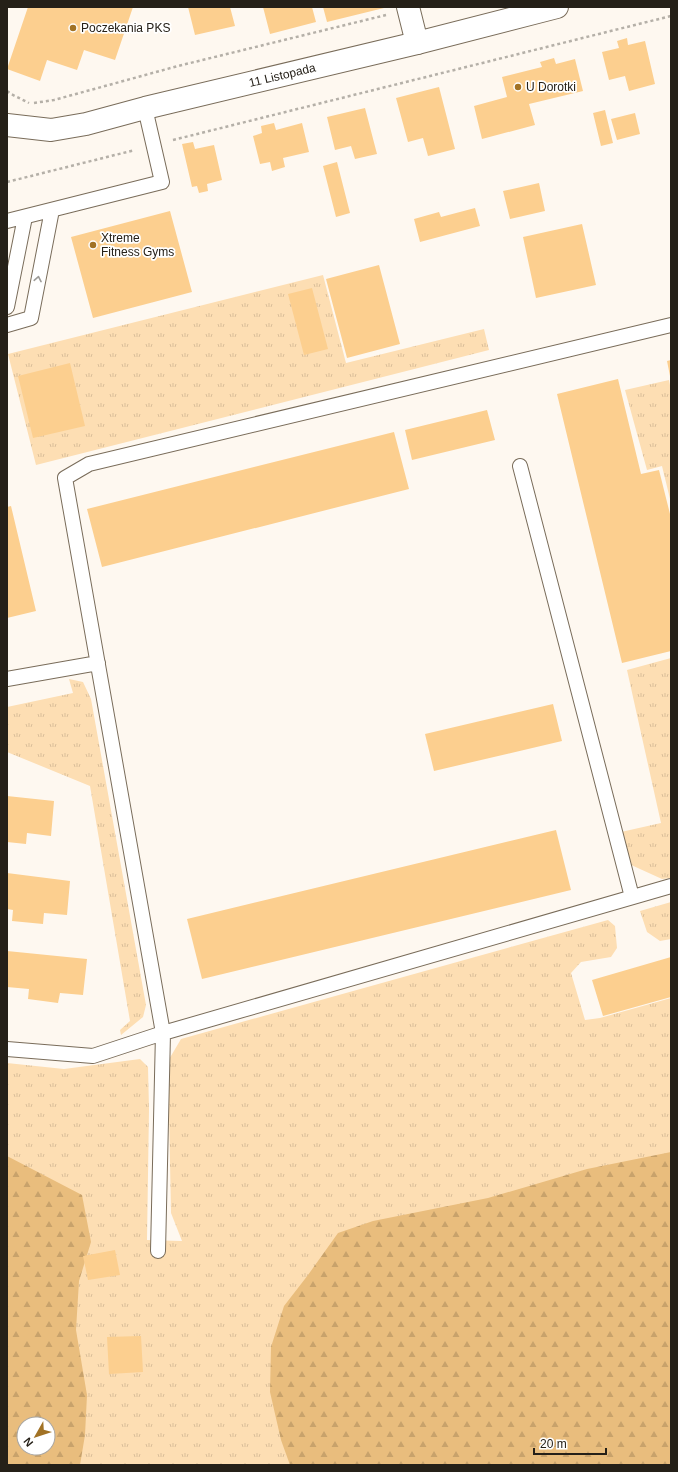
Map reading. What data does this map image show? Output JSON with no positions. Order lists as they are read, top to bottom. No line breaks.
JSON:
{"streets":{"street":["11 Listopada"]},"places":["Poczekania PKS","U Dorotki","Xtreme Fitness Gyms"],"scale_bar":"20 m","north":"bottom left"}
